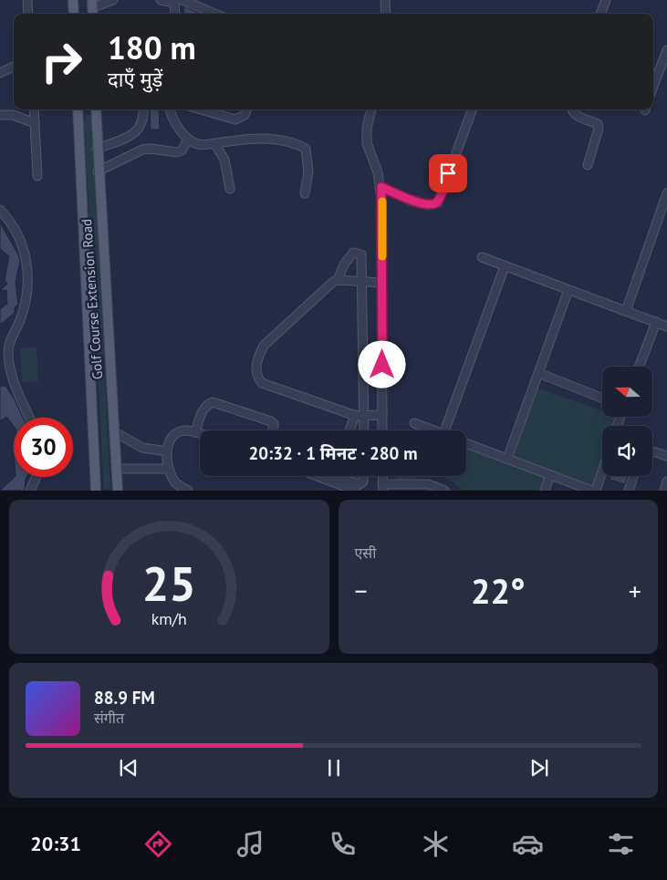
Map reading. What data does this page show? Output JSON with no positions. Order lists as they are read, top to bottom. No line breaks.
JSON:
{"streets":{"main road":["Golf Course Extension Road"]},"north":"left","page":{"turn":["180 m","दाएँ मुड़ें"],"limit":"30","trip":"20:32 · 1 मिनट · 280 m","tile":"एसी","heat":["−","22°","+"],"song":["88.9 FM","संगीत"],"tabs":"20:31","gauge":["25","km/h"]}}
